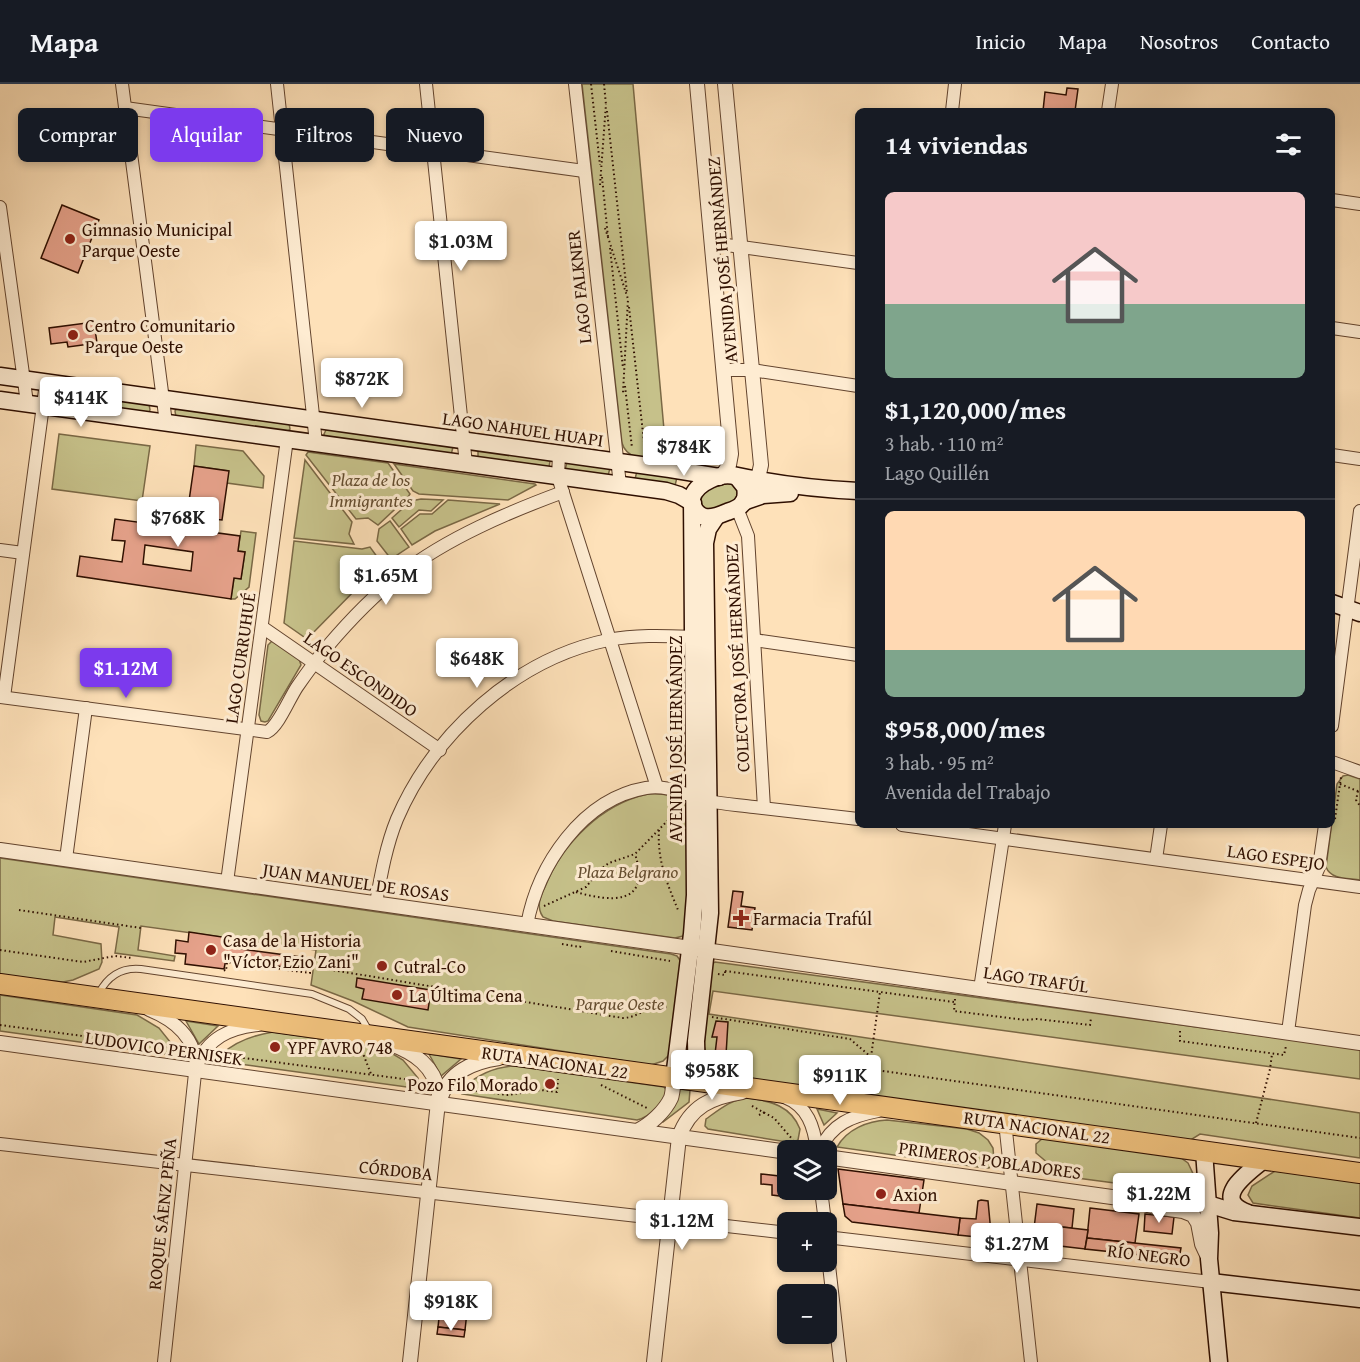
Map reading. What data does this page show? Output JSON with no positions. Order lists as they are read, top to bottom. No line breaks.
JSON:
{"streets":{"highway":["RUTA NACIONAL 22"],"main road":["AVENIDA JOSÉ HERNÁNDEZ","LAGO NAHUEL HUAPI","PRIMEROS POBLADORES","RÍO NEGRO"],"street":["LAGO FALKNER","LAGO CURRUHUÉ","COLECTORA JOSÉ HERNÁNDEZ","LAGO ESCONDIDO","LAGO ESPEJO","JUAN MANUEL DE ROSAS","LAGO TRAFÚL","LUDOVICO PERNISEK","CÓRDOBA","ROQUE SÁENZ PEÑA"]},"crossings":[["AVENIDA JOSÉ HERNÁNDEZ","LAGO NAHUEL HUAPI"],["AVENIDA JOSÉ HERNÁNDEZ","COLECTORA JOSÉ HERNÁNDEZ"],["AVENIDA JOSÉ HERNÁNDEZ","JUAN MANUEL DE ROSAS"],["AVENIDA JOSÉ HERNÁNDEZ","LAGO TRAFÚL"],["AVENIDA JOSÉ HERNÁNDEZ","RUTA NACIONAL 22"],["LAGO FALKNER","LAGO NAHUEL HUAPI"],["LAGO NAHUEL HUAPI","COLECTORA JOSÉ HERNÁNDEZ"],["LAGO CURRUHUÉ","LAGO ESCONDIDO"],["LAGO CURRUHUÉ","JUAN MANUEL DE ROSAS"],["JUAN MANUEL DE ROSAS","LAGO TRAFÚL"],["LUDOVICO PERNISEK","ROQUE SÁENZ PEÑA"],["CÓRDOBA","ROQUE SÁENZ PEÑA"]],"parks":["Plaza de los Inmigrantes","Plaza Belgrano","Parque Oeste"],"places":{"other":["Gimnasio Municipal Parque Oeste","Centro Comunitario Parque Oeste","Casa de la Historia \"Víctor Ezio Zani\"","Cutral-Co","La Última Cena","YPF AVRO 748","Pozo Filo Morado","Axion"],"health":["Farmacia Trafúl"]},"page":{"header":"Mapa","nav":["Inicio","Mapa","Nosotros","Contacto"],"chip":["Comprar","Alquilar","Filtros","Nuevo"],"heading":"14 viviendas","list":[{"name":"$1,120,000/mes","note":"3 hab. · 110 m² · Lago Quillén"},{"name":"$958,000/mes","note":"3 hab. · 95 m² · Avenida del Trabajo"}],"price":["$1.03M","$872K","$414K","$784K","$768K","$1.65M","$648K","$1.12M","$958K","$911K","$1.22M","$1.12M","$1.27M","$918K"],"map_buttons":["+","−"]}}
